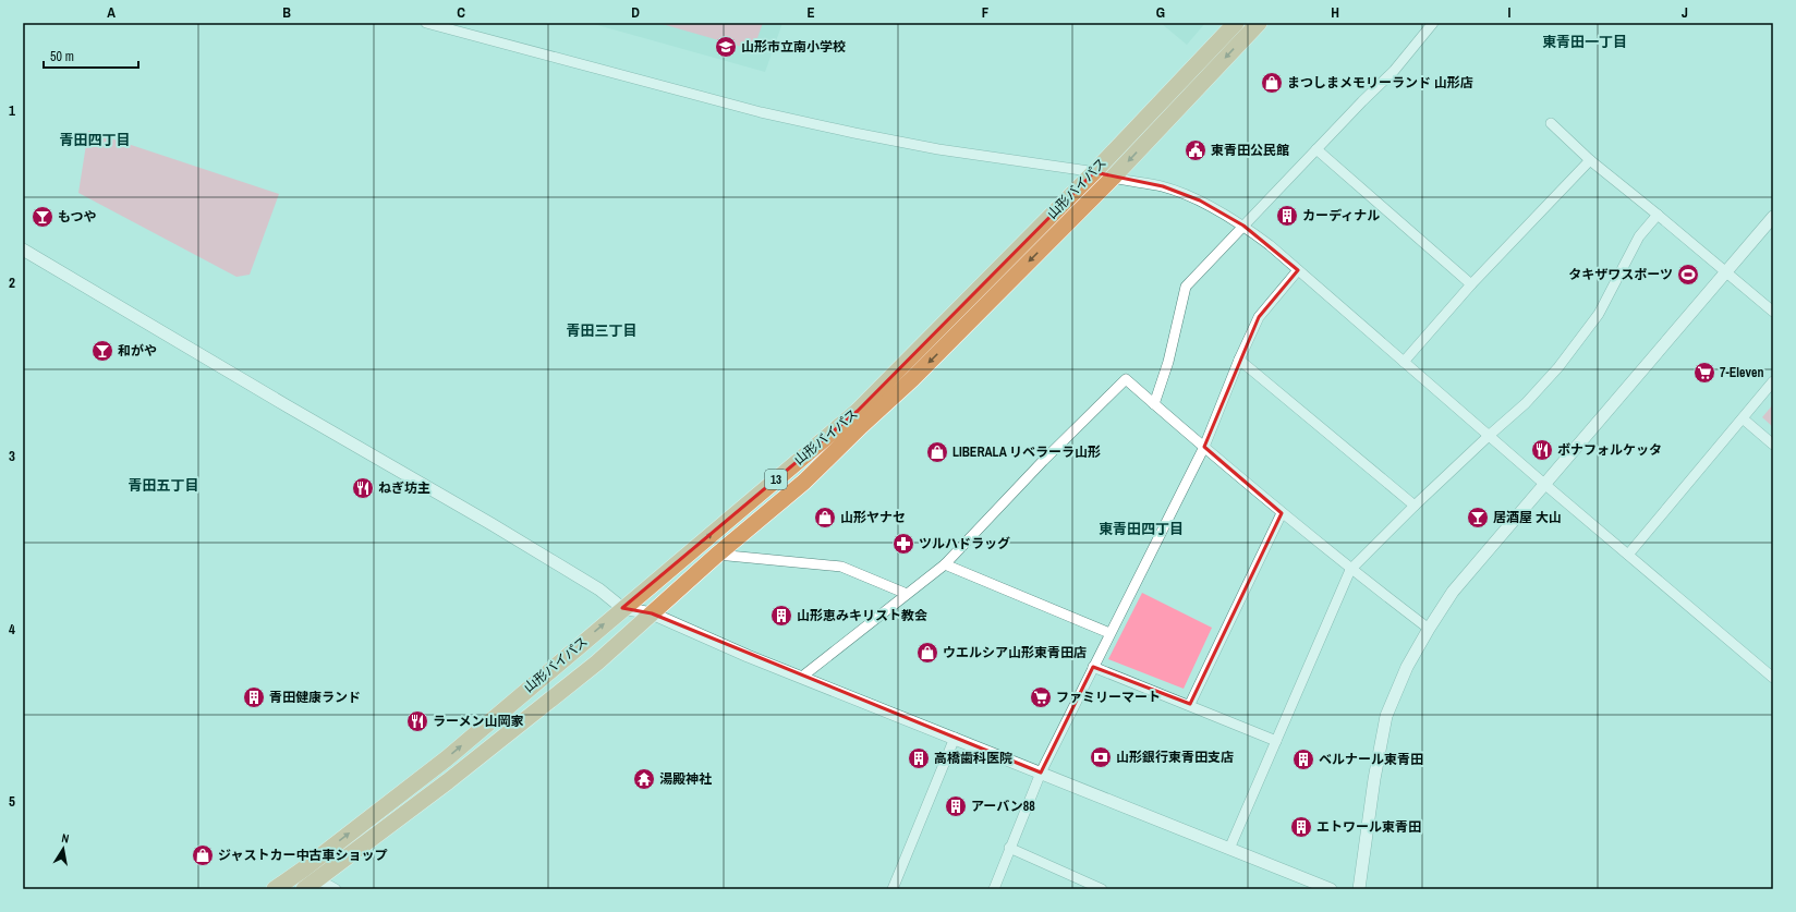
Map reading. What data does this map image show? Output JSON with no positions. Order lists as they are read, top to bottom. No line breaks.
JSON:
{"streets":{"highway":["山形バイパス","13"]},"districts":["東青田一丁目","青田四丁目","青田三丁目","青田五丁目","東青田四丁目"],"places":{"school or university":["山形市立南小学校"],"shop":["まつしまメモリーランド 山形店","LIBERALA リベラーラ山形","山形ヤナセ","ウエルシア山形東青田店","ジャストカー中古車ショップ"],"public building":["東青田公民館"],"building":["カーディナル","山形恵みキリスト教会","青田健康ランド","高橋歯科医院","ベルナール東青田","アーバン88","エトワール東青田"],"bar":["もつや","和がや","居酒屋 大山"],"sports":["タキザワスポーツ"],"supermarket":["7-Eleven","ファミリーマート"],"restaurant":["ボナフォルケッタ","ねぎ坊主","ラーメン山岡家"],"pharmacy":["ツルハドラッグ"],"bank":["山形銀行東青田支店"],"temple":["湯殿神社"]},"scale_bar":"50 m","north":"top","grid":{"columns":["A","B","C","D","E","F","G","H","I","J"],"rows":["1","2","3","4","5"]}}
